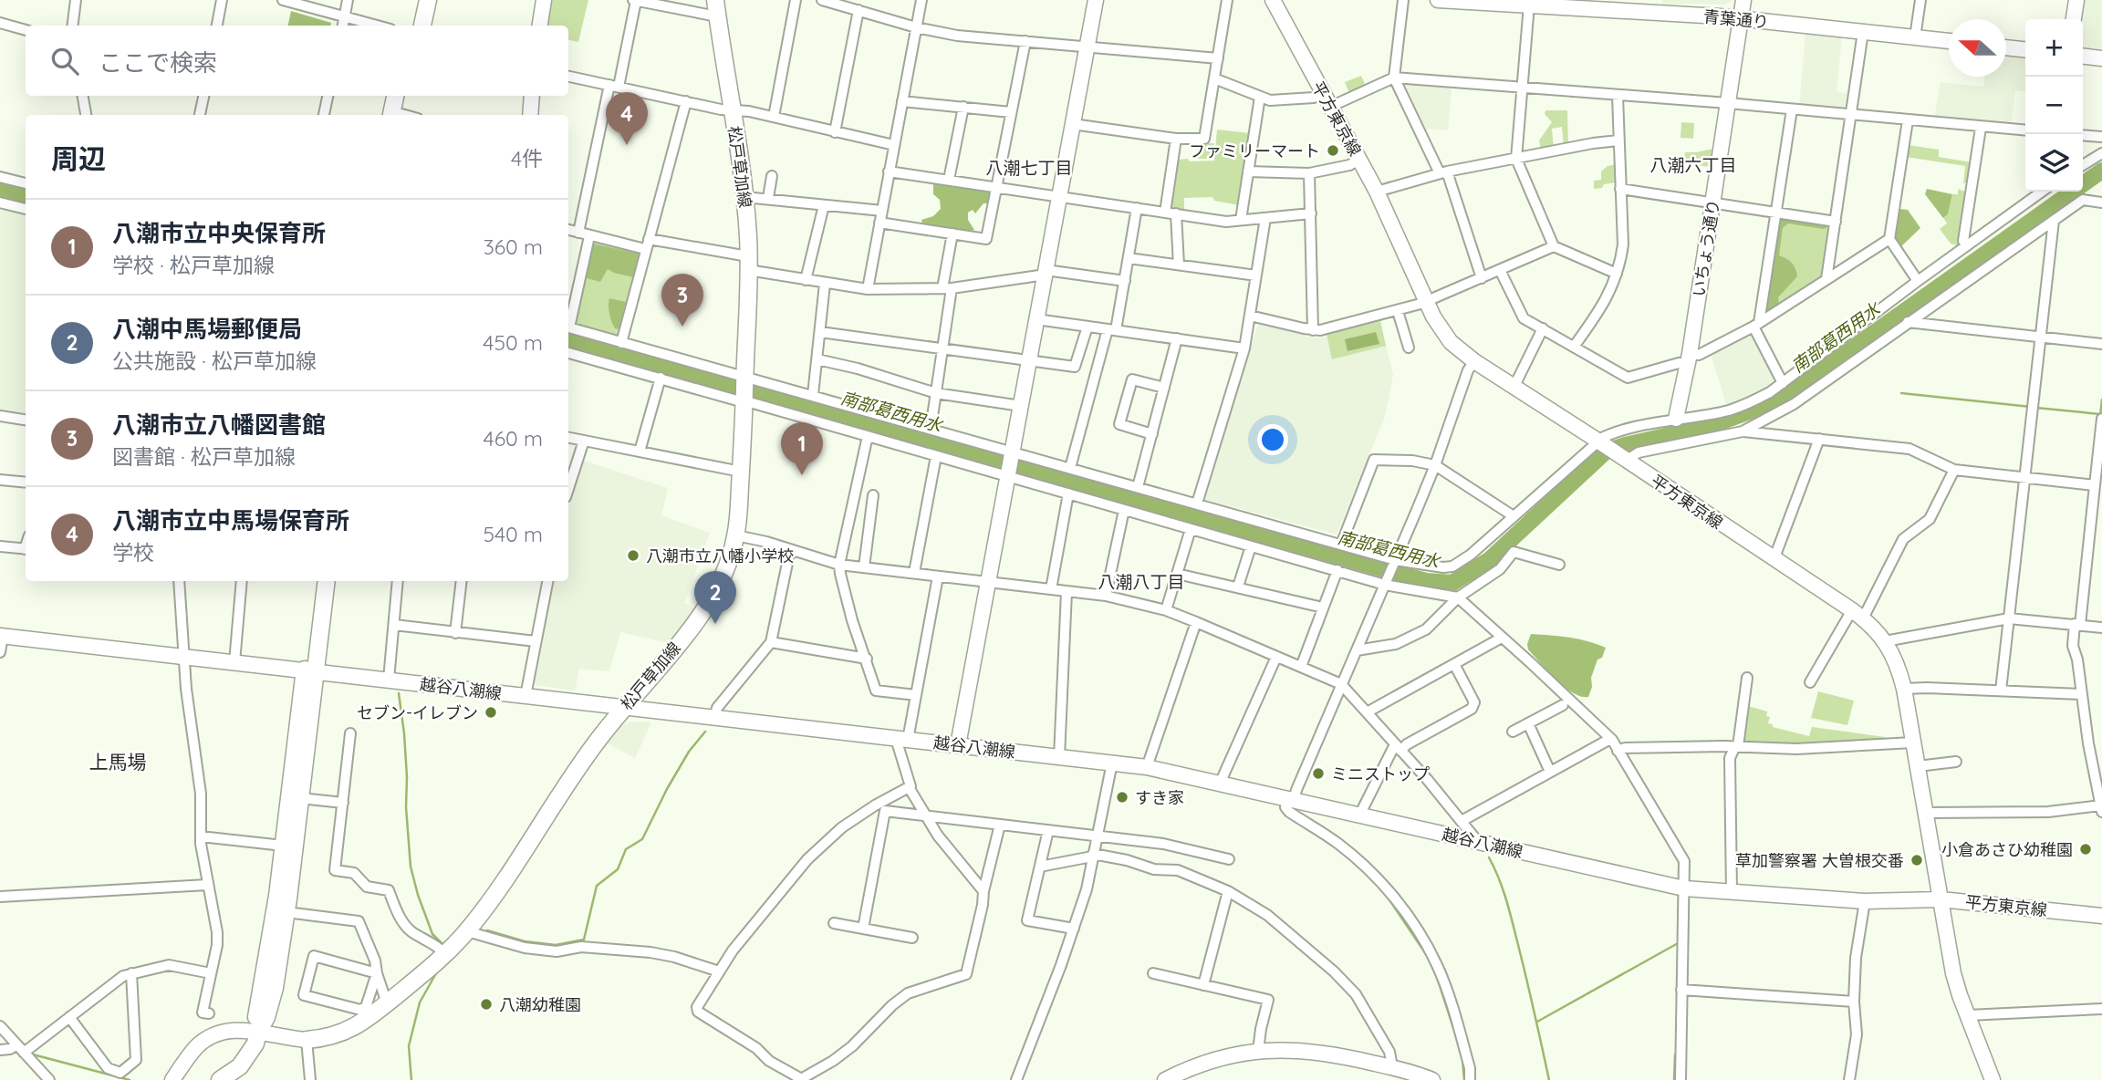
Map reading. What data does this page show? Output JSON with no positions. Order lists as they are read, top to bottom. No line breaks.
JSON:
{"streets":{"main road":["青葉通り","平方東京線","松戸草加線","いちょう通り","越谷八潮線"]},"crossings":[["青葉通り","いちょう通り"],["平方東京線","越谷八潮線"],["松戸草加線","越谷八潮線"]],"districts":["八潮六丁目","八潮七丁目","八潮八丁目","上馬場"],"water":["南部葛西用水"],"places":["ファミリーマート","八潮市立八幡小学校","セブン-イレブン","ミニストップ","すき家","小倉あさひ幼稚園","草加警察署 大曽根交番","八潮幼稚園"],"north":"left","page":{"map_buttons":["+","−"],"search":"ここで検索","pins":["4","3","1","2"],"heading":["周辺","4件"],"list":[{"mark":"1","name":"八潮市立中央保育所","note":"学校 · 松戸草加線","value":"360 m"},{"mark":"2","name":"八潮中馬場郵便局","note":"公共施設 · 松戸草加線","value":"450 m"},{"mark":"3","name":"八潮市立八幡図書館","note":"図書館 · 松戸草加線","value":"460 m"},{"mark":"4","name":"八潮市立中馬場保育所","note":"学校","value":"540 m"}]}}
